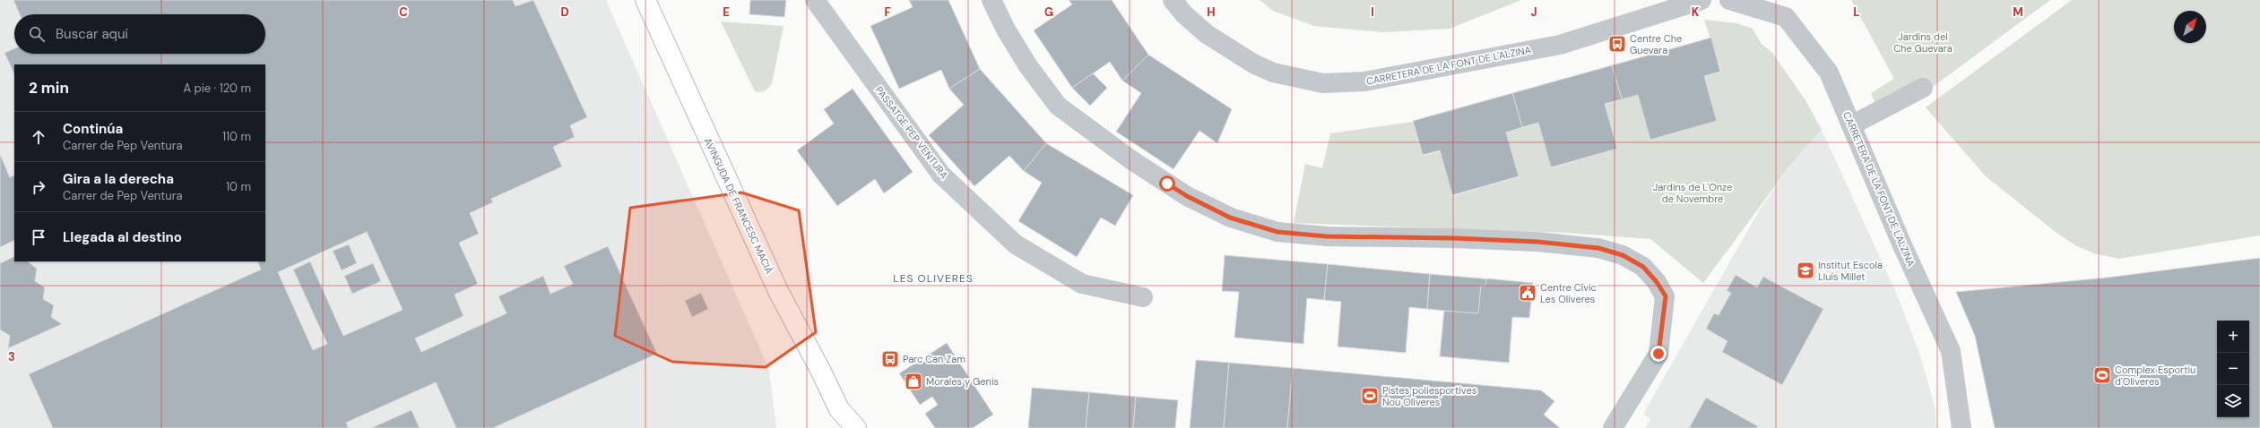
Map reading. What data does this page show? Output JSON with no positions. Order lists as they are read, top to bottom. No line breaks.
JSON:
{"streets":{"street":["CARRETERA DE LA FONT DE L'ALZINA","PASSATGE PEP VENTURA","AVINGUDA DE FRANCESC MACIÀ"]},"districts":["LES OLIVERES"],"parks":["Jardins del Che Guevara","Jardins de L'Onze de Novembre"],"places":{"bus stop":["Centre Che Guevara","Parc Can Zam"],"school or university":["Institut Escola Lluís Millet"],"public building":["Centre Cívic Les Oliveres"],"sports":["Complex Esportiu d'Oliveres","Pistes poliesportives Nou Oliveres"],"shop":["Morales y Genis"]},"north":"top right","page":{"search":"Buscar aquí","heading":["2 min","A pie · 120 m"],"list":[["Continúa","Carrer de Pep Ventura","110 m"],["Gira a la derecha","Carrer de Pep Ventura","10 m"],"Llegada al destino"],"map_buttons":["+","−"]},"grid":{"columns":["C","D","E","F","G","H","I","J","K","L","M"],"rows":["3"]}}
